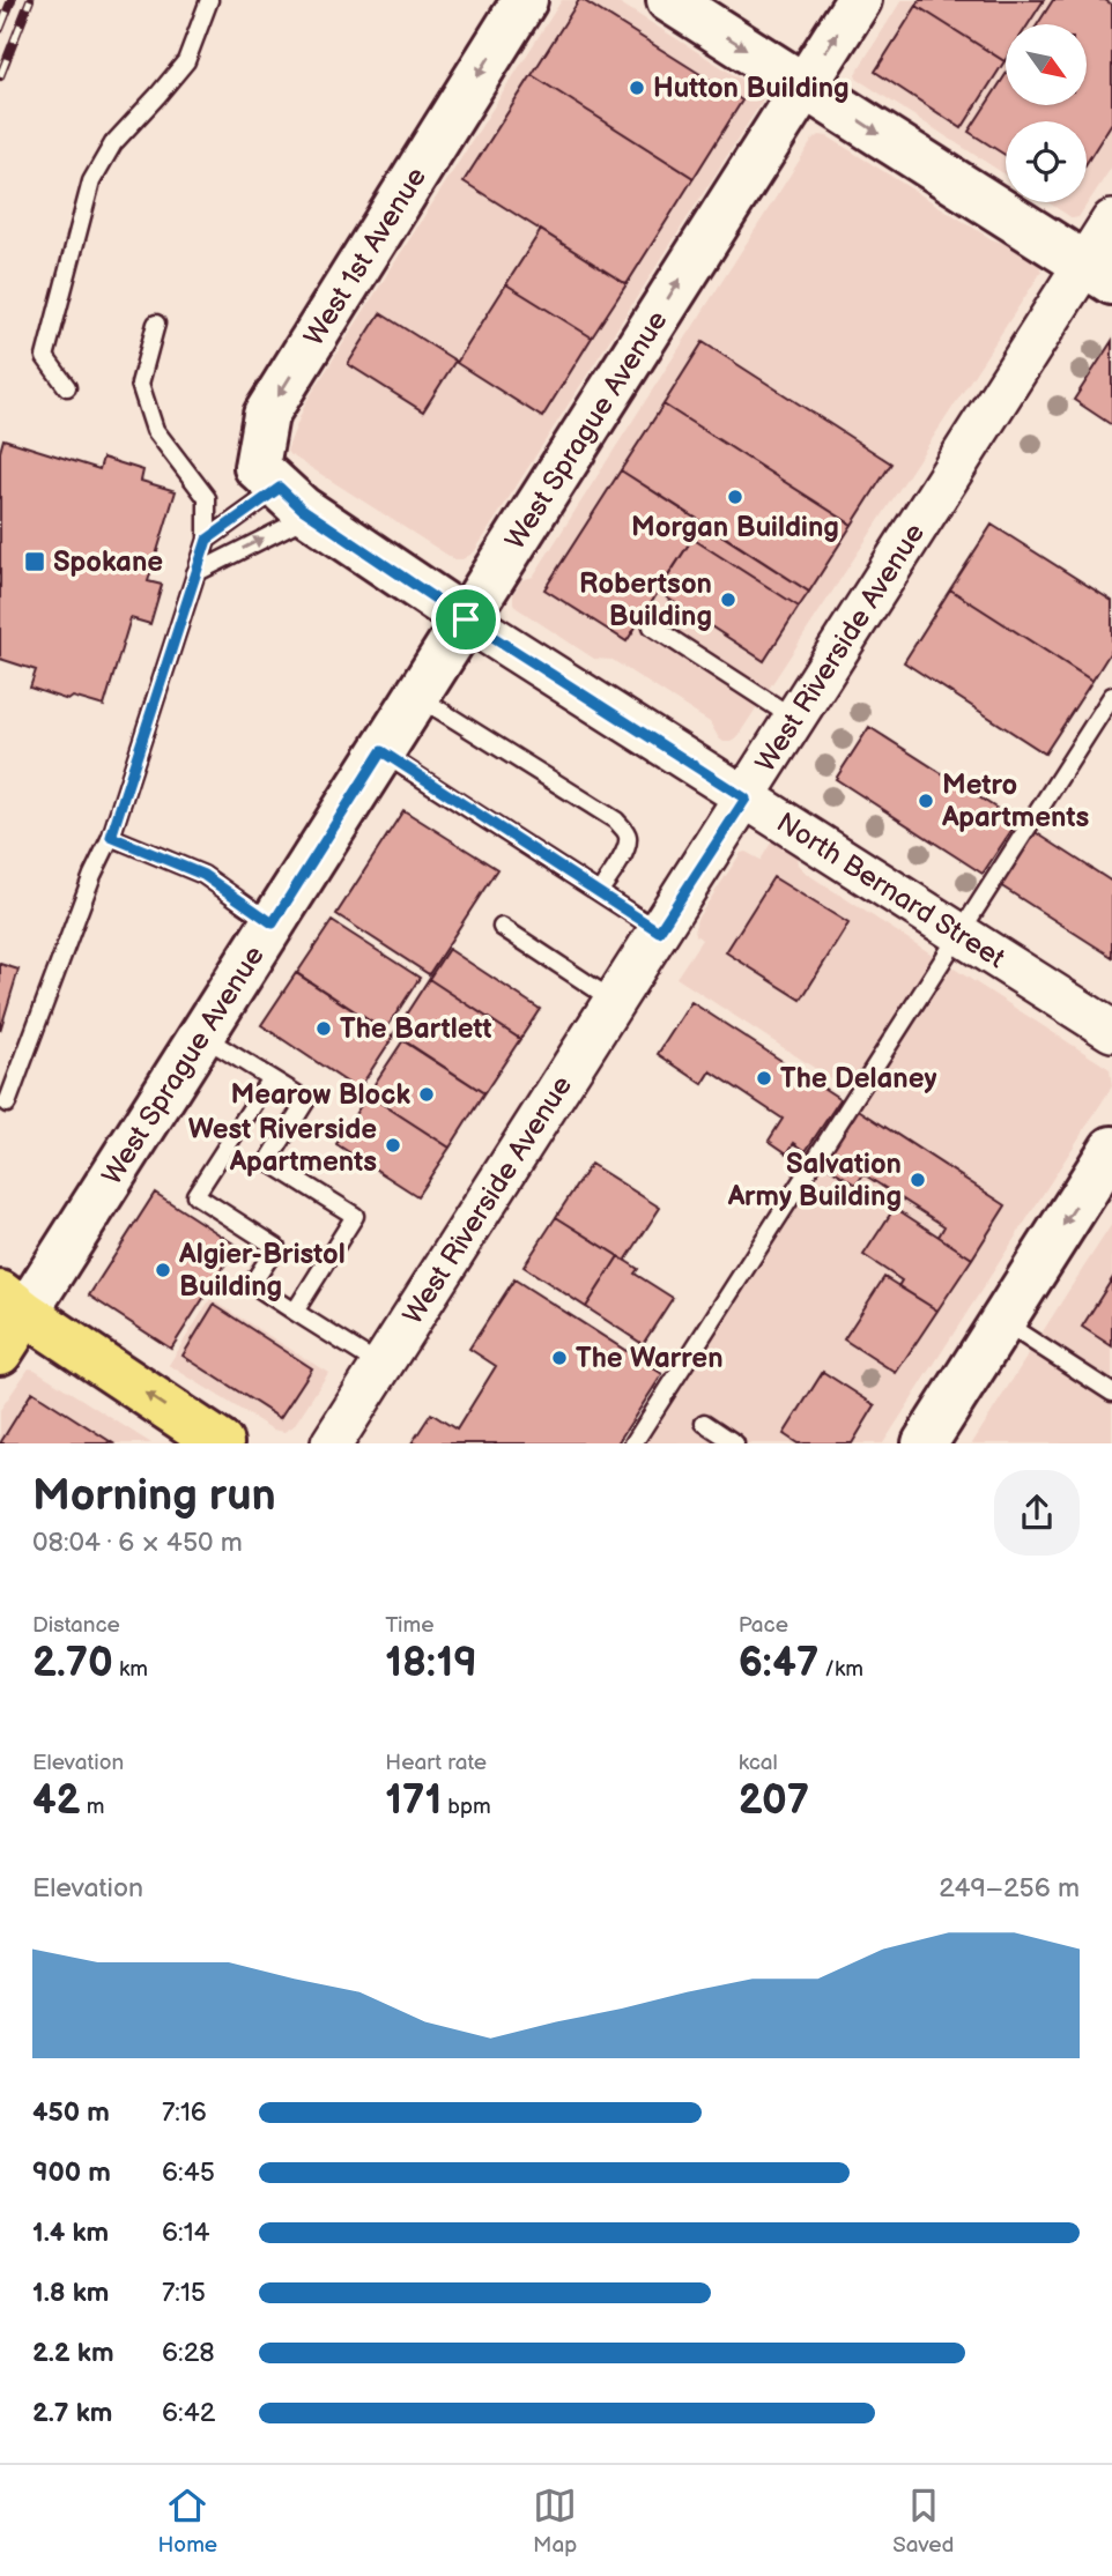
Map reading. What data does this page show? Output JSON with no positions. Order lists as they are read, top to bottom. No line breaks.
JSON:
{"streets":{"main road":["West 1st Avenue","West Sprague Avenue"],"street":["West Riverside Avenue","North Bernard Street"]},"crossings":[["West Sprague Avenue","North Bernard Street"],["West Riverside Avenue","North Bernard Street"]],"one_way":["West 1st Avenue","West Sprague Avenue"],"places":{"other":["Hutton Building","Morgan Building","Robertson Building","Metro Apartments","The Bartlett","The Delaney","Mearow Block","West Riverside Apartments","Salvation Army Building","Algier-Bristol Building","The Warren"],"transit":["Spokane"]},"north":"bottom right","page":{"heading":["Morning run","08:04 · 6 × 450 m"],"stats":[["Distance","2.70 km"],["Time","18:19"],["Pace","6:47 /km"],["Elevation","42 m"],["Heart rate","171 bpm"],["kcal","207"]],"chart":["Elevation","249–256 m"],"list":[{"name":"450 m","note":"7:16"},{"name":"900 m","note":"6:45"},{"name":"1.4 km","note":"6:14"},{"name":"1.8 km","note":"7:15"},{"name":"2.2 km","note":"6:28"},{"name":"2.7 km","note":"6:42"}],"tabs":["Home","Map","Saved"]}}
